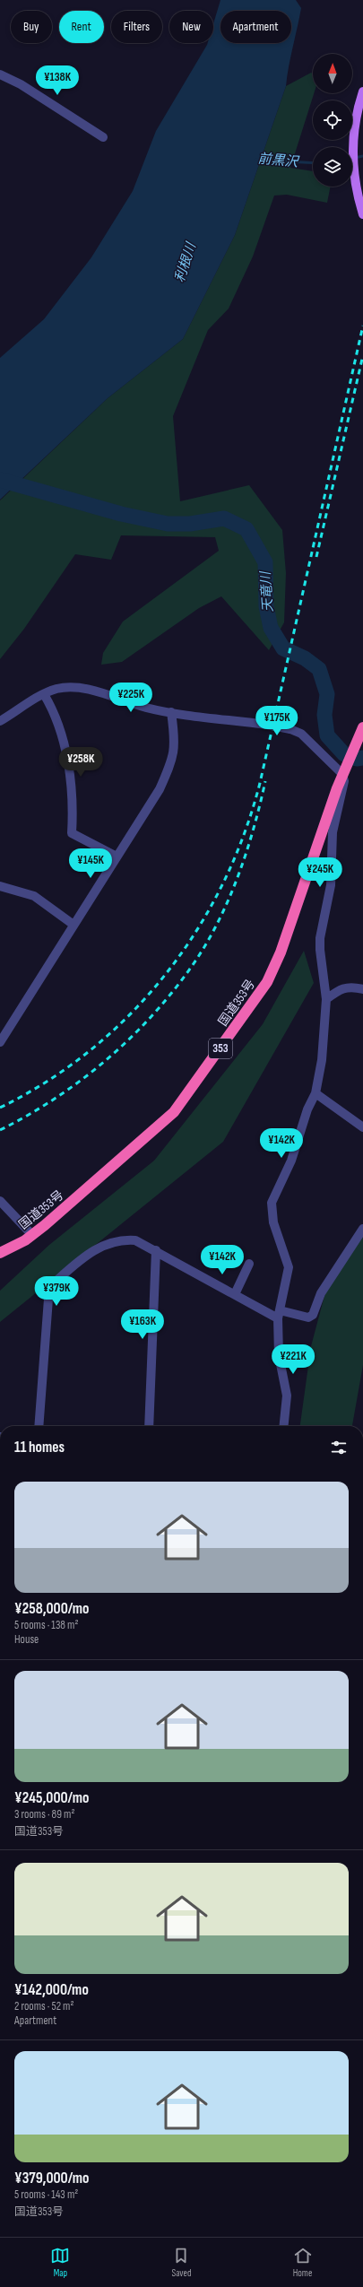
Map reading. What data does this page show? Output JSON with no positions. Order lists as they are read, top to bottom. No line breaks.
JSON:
{"streets":{"highway":["国道353号","353"]},"water":["前黒沢","利根川","天竜川"],"north":"top","page":{"chip":["Buy","Rent","Filters","New","Apartment"],"price":["¥138K","¥225K","¥175K","¥258K","¥145K","¥245K","¥142K","¥142K","¥379K","¥163K","¥221K"],"heading":"11 homes","list":[{"name":"¥258,000/mo","note":"5 rooms · 138 m² · House"},{"name":"¥245,000/mo","note":"3 rooms · 89 m² · 国道353号"},{"name":"¥142,000/mo","note":"2 rooms · 52 m² · Apartment"},{"name":"¥379,000/mo","note":"5 rooms · 143 m² · 国道353号"}],"tabs":["Map","Saved","Home"]}}
